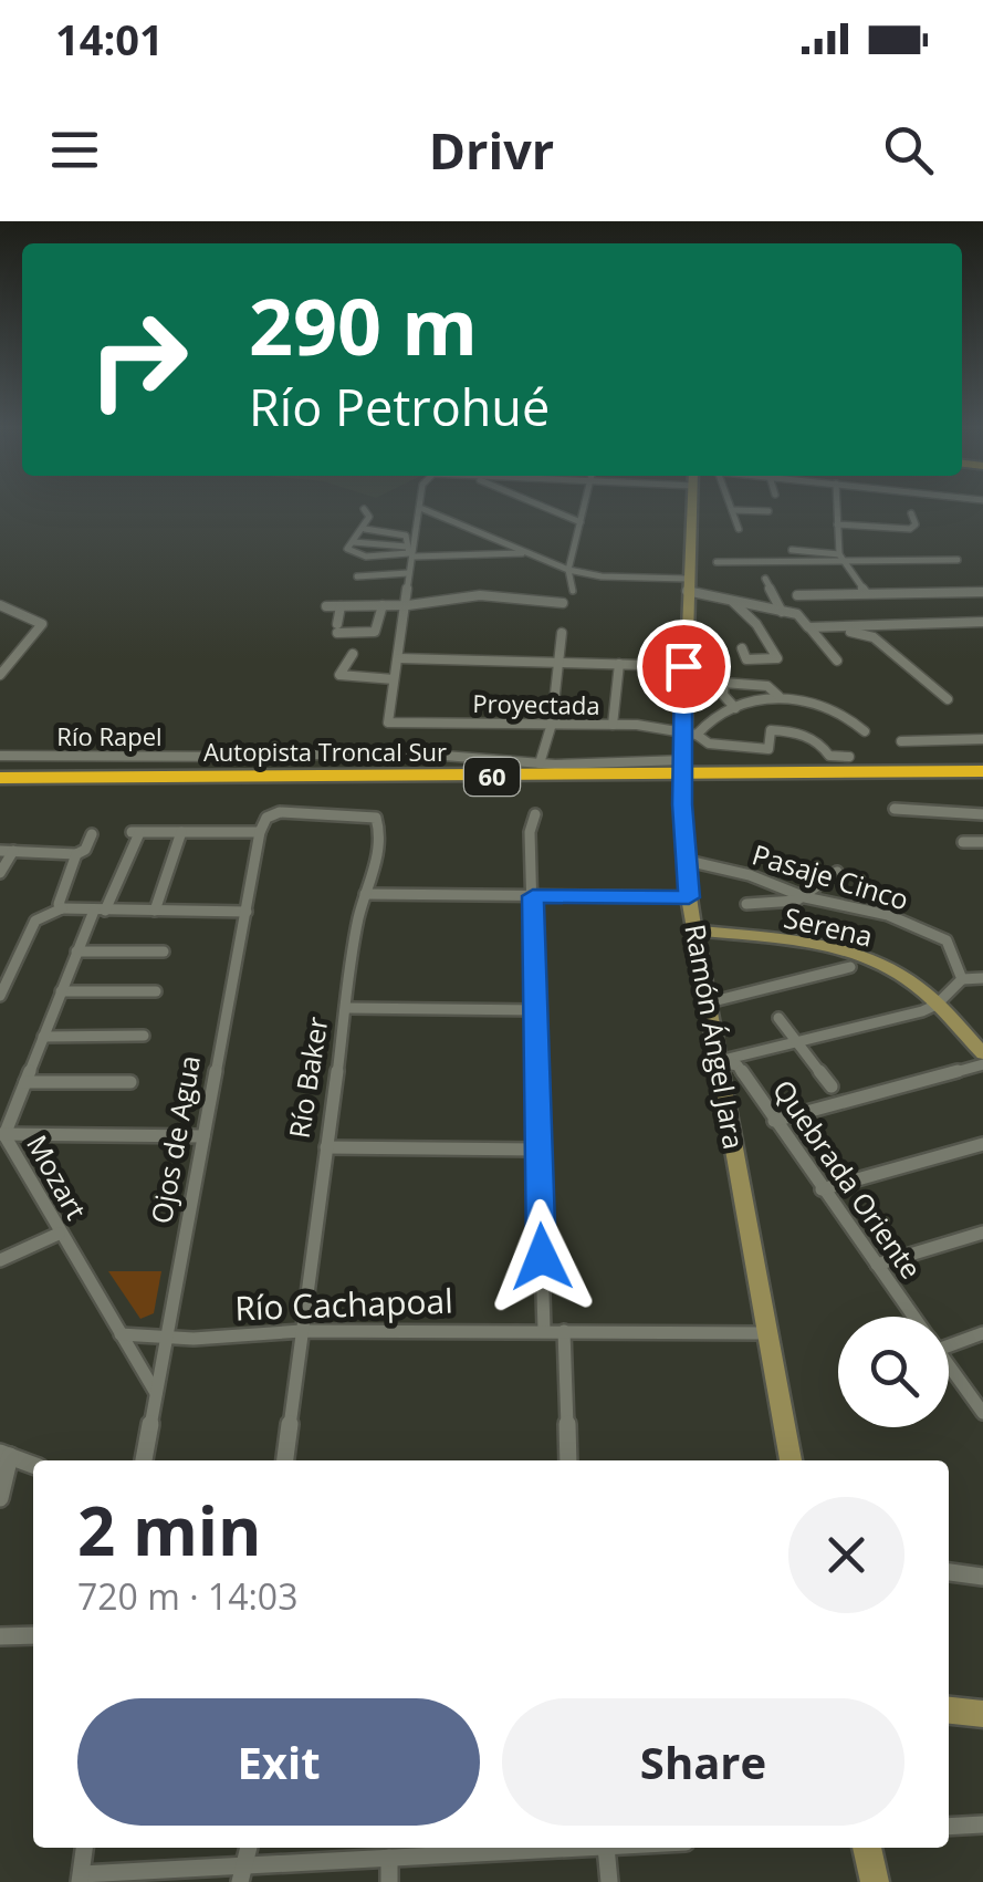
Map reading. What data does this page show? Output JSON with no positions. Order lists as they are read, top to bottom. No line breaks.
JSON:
{"streets":{"highway":["Autopista Troncal Sur","60"],"main road":["Serena","Ramón Ángel Jara"],"street":["Proyectada","Río Rapel","Pasaje Cinco","Río Baker","Ojos de Agua","Mozart","Quebrada Oriente","Río Cachapoal"]},"crossings":[["Proyectada","Ramón Ángel Jara"],["Río Rapel","Ramón Ángel Jara"],["Pasaje Cinco","Ramón Ángel Jara"],["Serena","Ramón Ángel Jara"],["Ramón Ángel Jara","Quebrada Oriente"],["Ramón Ángel Jara","Río Cachapoal"],["Río Baker","Ojos de Agua"],["Río Baker","Río Cachapoal"],["Ojos de Agua","Mozart"],["Ojos de Agua","Río Cachapoal"],["Mozart","Río Cachapoal"]],"page":{"status":"14:01","header":"Drivr","turn":["290 m","Río Petrohué"],"heading":["2 min","720 m · 14:03"],"buttons":["Exit","Share"]}}
